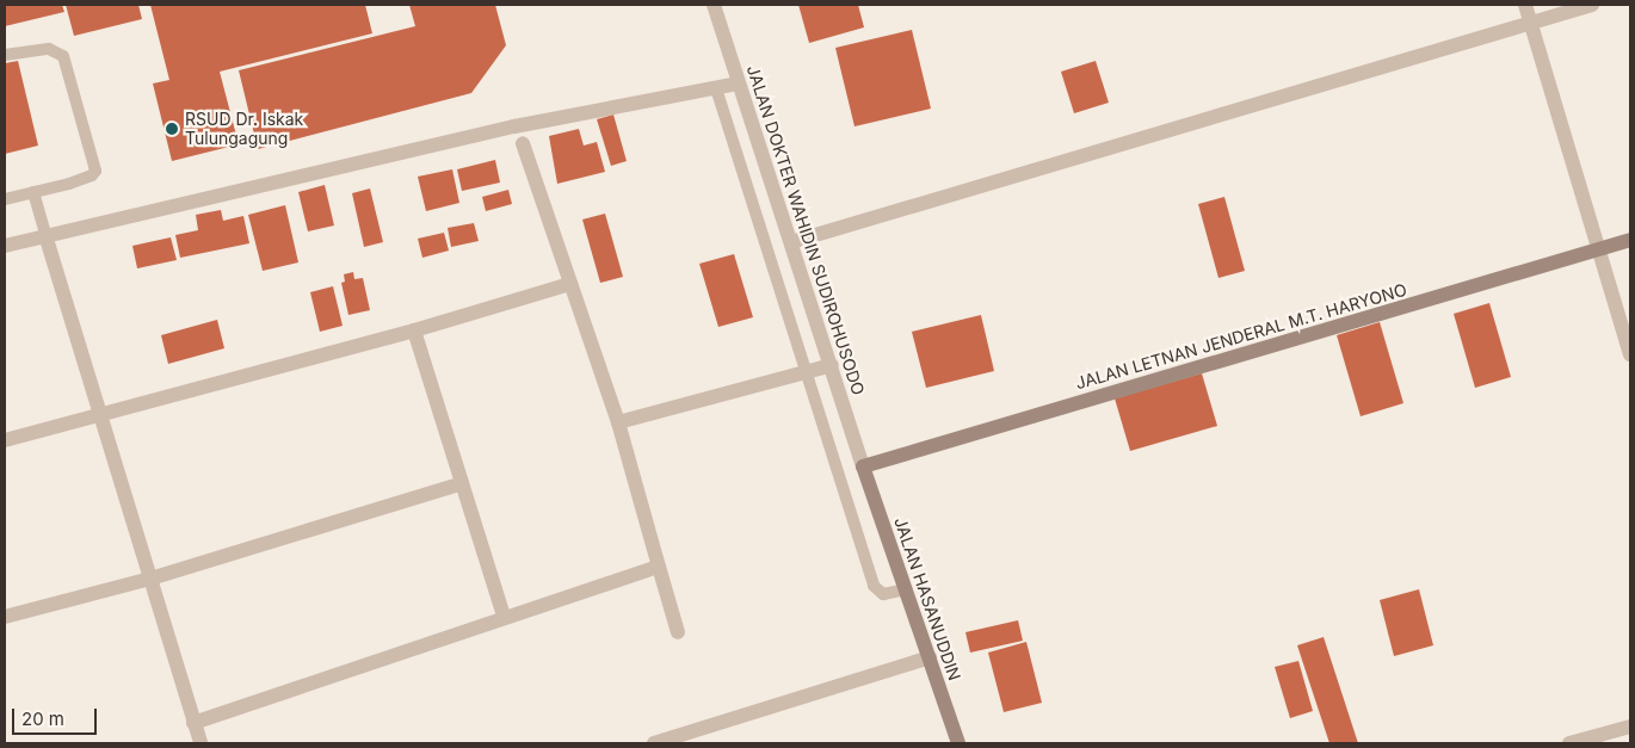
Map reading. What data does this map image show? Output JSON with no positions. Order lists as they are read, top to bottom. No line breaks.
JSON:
{"streets":{"main road":["JALAN LETNAN JENDERAL M.T. HARYONO","JALAN HASANUDDIN"],"street":["JALAN DOKTER WAHIDIN SUDIROHUSODO"]},"crossings":[["JALAN DOKTER WAHIDIN SUDIROHUSODO","JALAN LETNAN JENDERAL M.T. HARYONO"],["JALAN DOKTER WAHIDIN SUDIROHUSODO","JALAN HASANUDDIN"],["JALAN LETNAN JENDERAL M.T. HARYONO","JALAN HASANUDDIN"]],"places":["RSUD Dr. Iskak Tulungagung"],"scale_bar":"20 m"}
